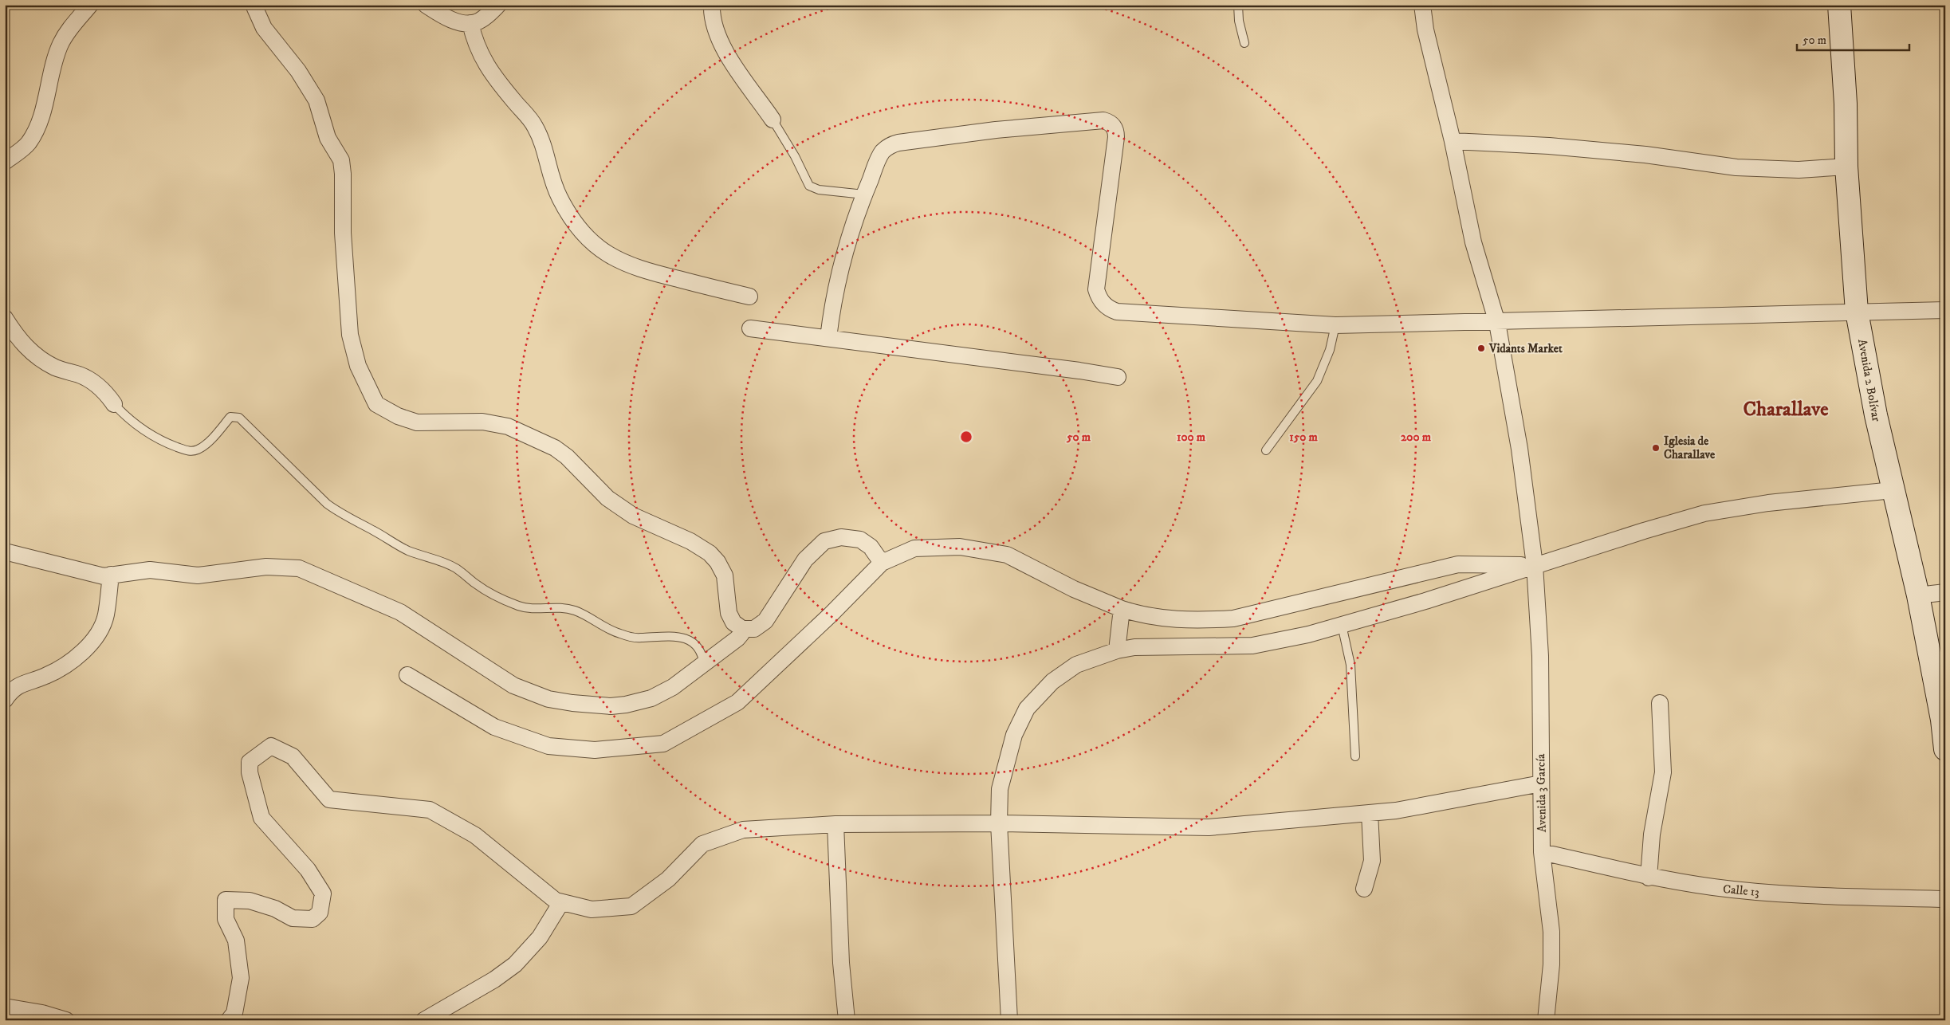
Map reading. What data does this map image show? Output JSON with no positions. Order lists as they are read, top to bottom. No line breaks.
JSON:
{"streets":{"street":["Avenida 2 Bolívar","Avenida 3 García","Calle 13"]},"crossings":[["Avenida 3 García","Calle 13"]],"districts":["Charallave"],"places":["Vidants Market","Iglesia de Charallave"],"scale_bar":"50 m","rings":["50 m","100 m","150 m","200 m"]}
